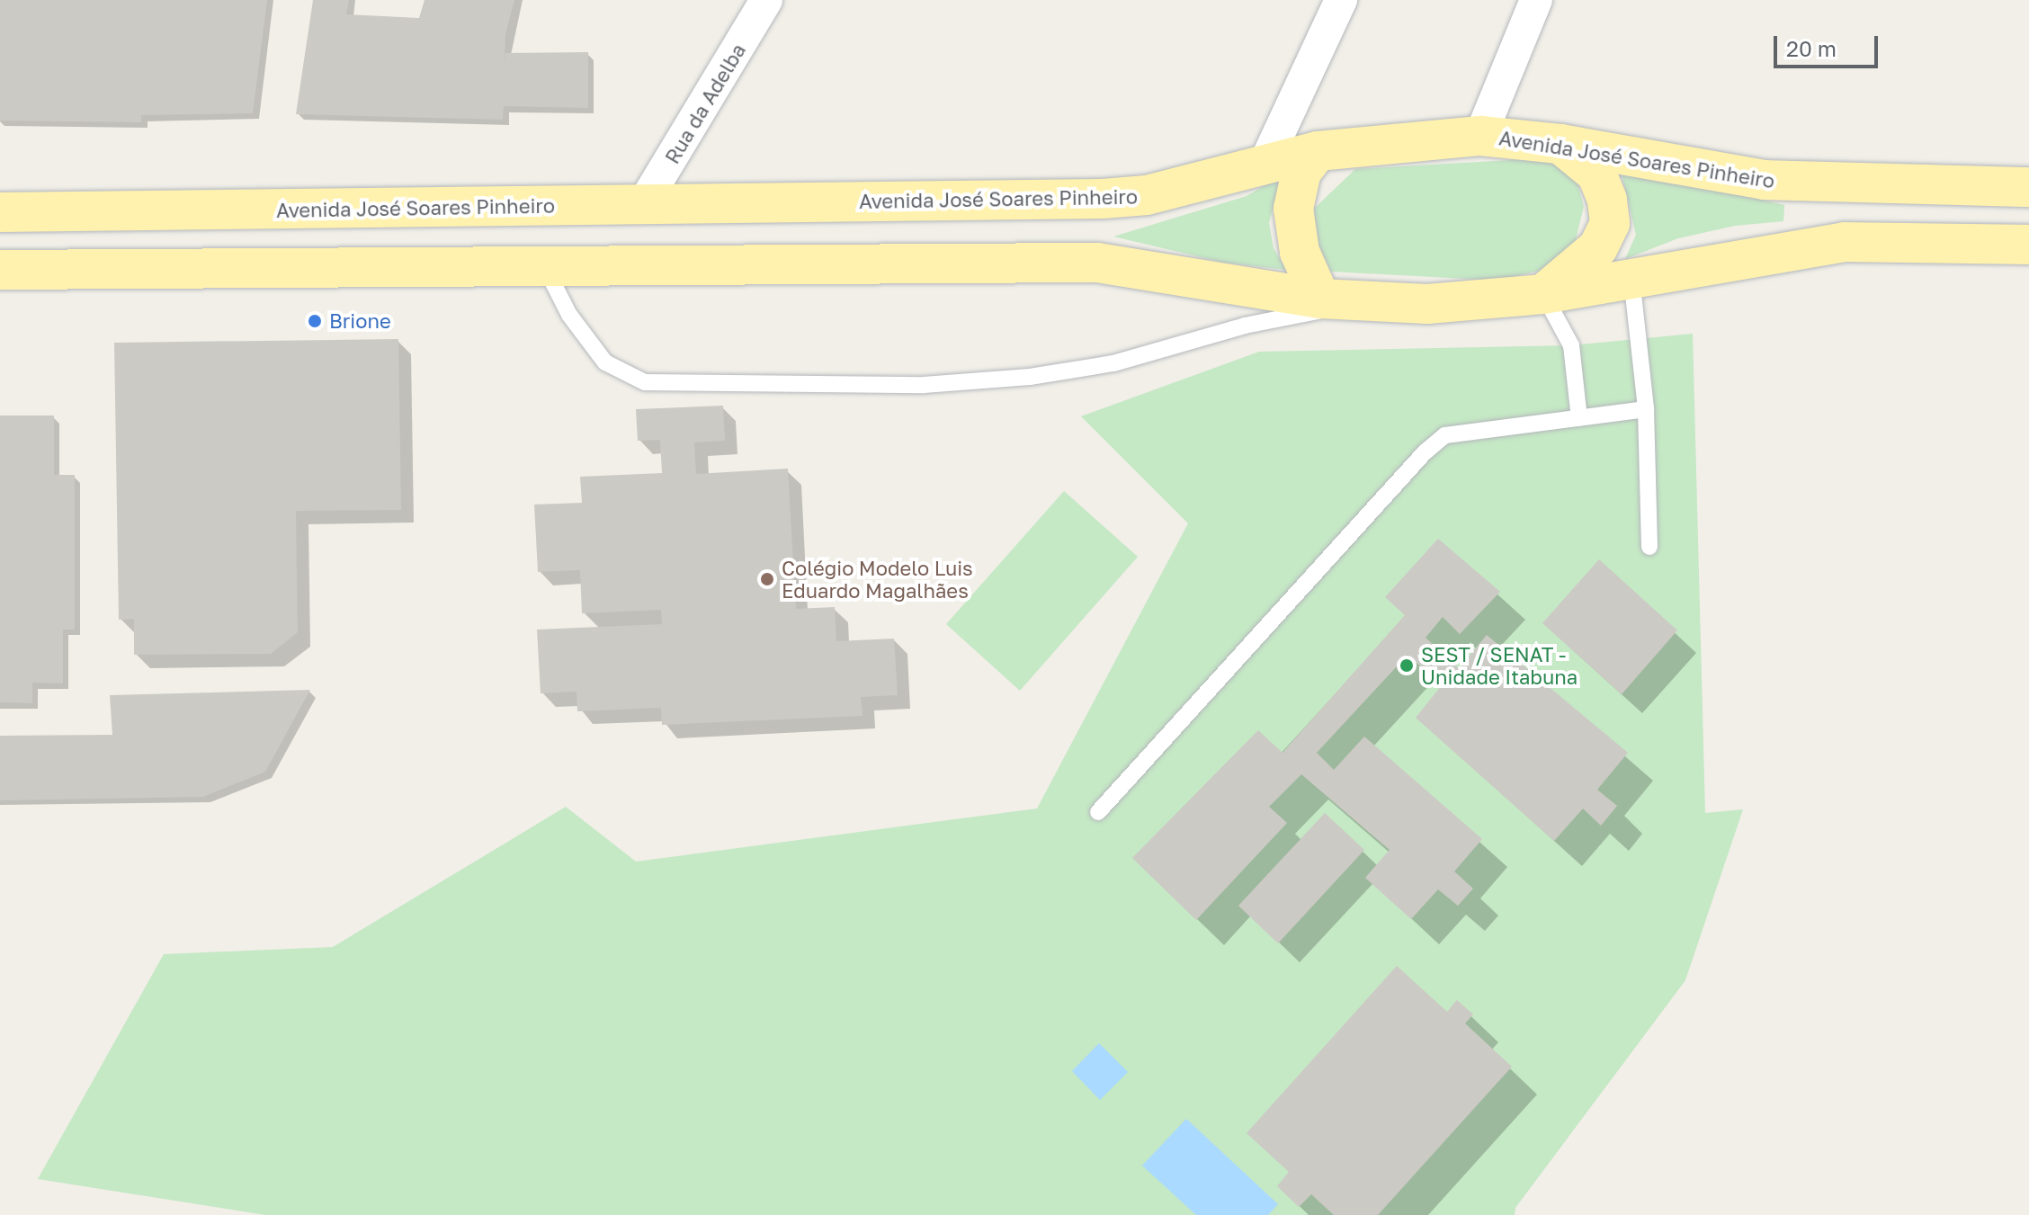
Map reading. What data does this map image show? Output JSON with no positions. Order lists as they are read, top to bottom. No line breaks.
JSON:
{"streets":{"main road":["Avenida José Soares Pinheiro"],"street":["Rua da Adelba"]},"crossings":[["Rua da Adelba","Avenida José Soares Pinheiro"]],"places":["Brione","Colégio Modelo Luis Eduardo Magalhães","SEST / SENAT - Unidade Itabuna"],"scale_bar":"20 m"}
